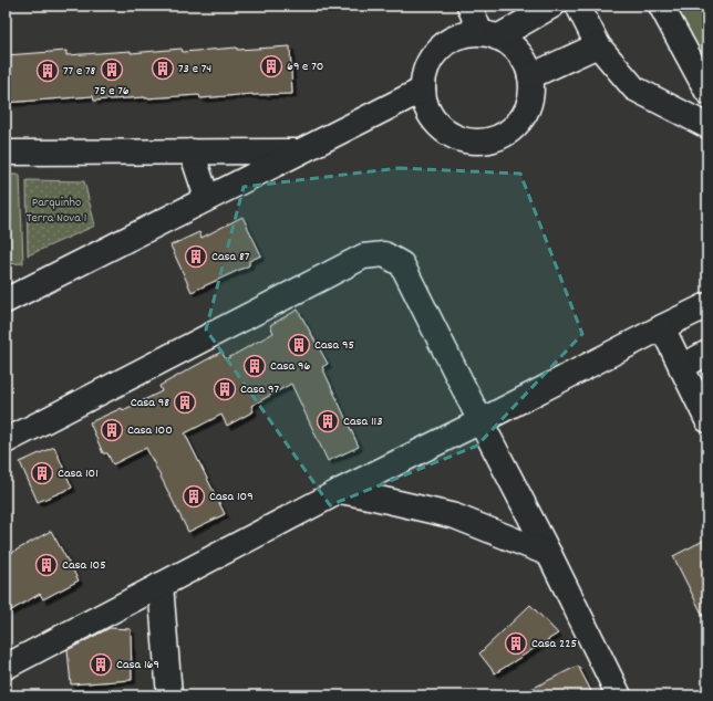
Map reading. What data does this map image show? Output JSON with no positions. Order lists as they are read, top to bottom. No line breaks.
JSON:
{"parks":["Parquinho Terra Nova 1"],"places":{"building":["69 e 70","73 e 74","75 e 76","77 e 78","Casa 87","Casa 95","Casa 96","Casa 97","Casa 98","Casa 113","Casa 100","Casa 101","Casa 109","Casa 105","Casa 225","Casa 169"]}}
